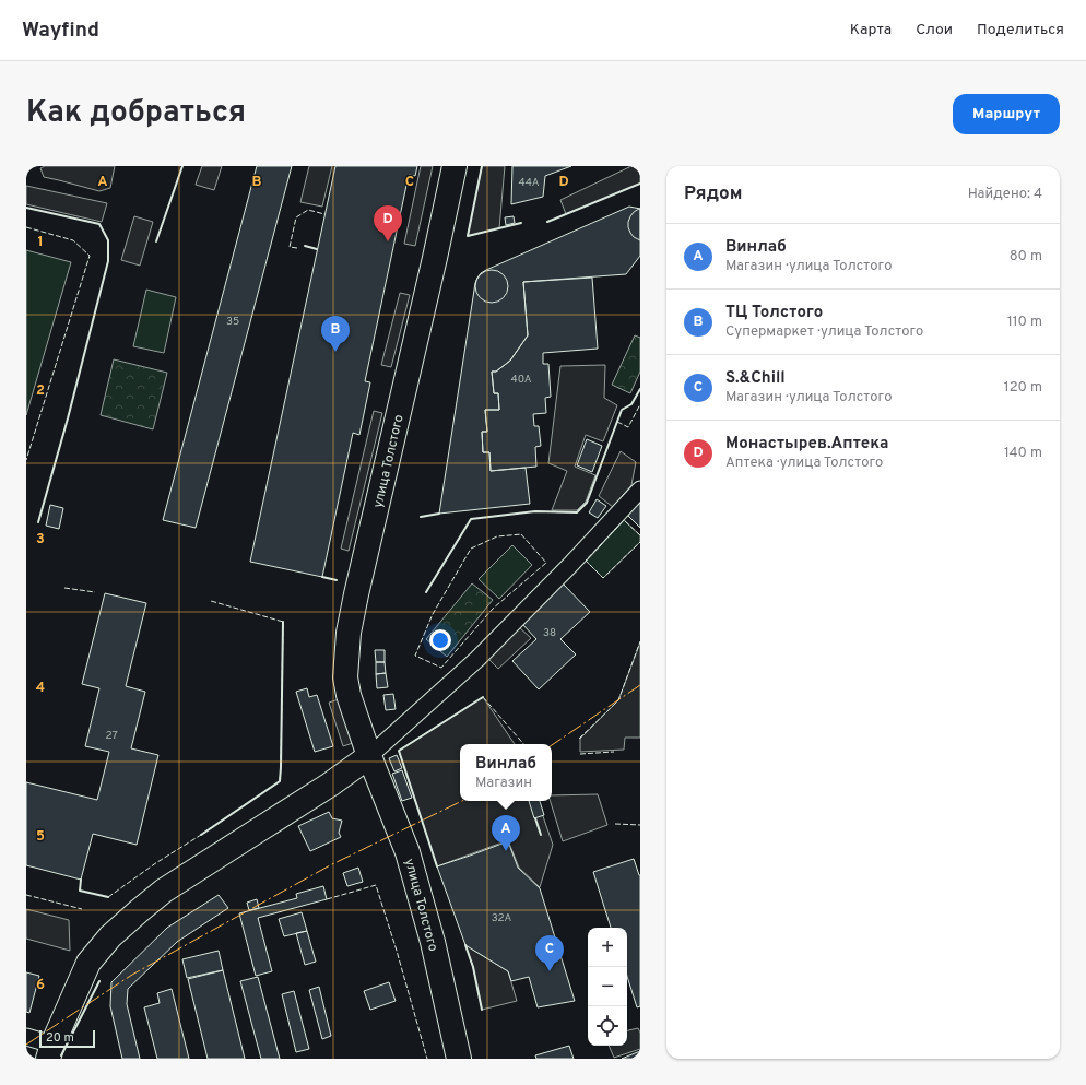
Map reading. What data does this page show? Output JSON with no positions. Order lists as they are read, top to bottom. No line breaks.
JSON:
{"streets":{"main road":["улица Толстого"]},"house_numbers":["44А","35","40А","38","27","32А"],"scale_bar":"20 m","page":{"header":"Wayfind","nav":["Карта","Слои","Поделиться"],"title":"Как добраться","buttons":"Маршрут","heading":["Рядом","Найдено: 4"],"pins":["D","B","A","C"],"list":[{"mark":"A","name":"Винлаб","note":"Магазин · улица Толстого","value":"80 m"},{"mark":"B","name":"ТЦ Толстого","note":"Супермаркет · улица Толстого","value":"110 m"},{"mark":"C","name":"S.&Chill","note":"Магазин · улица Толстого","value":"120 m"},{"mark":"D","name":"Монастырев.Аптека","note":"Аптека · улица Толстого","value":"140 m"}],"popup":["Винлаб","Магазин"],"map_buttons":["+","−"],"scale":"20 m"},"grid":{"columns":["A","B","C","D"],"rows":["1","2","3","4","5","6"]}}
